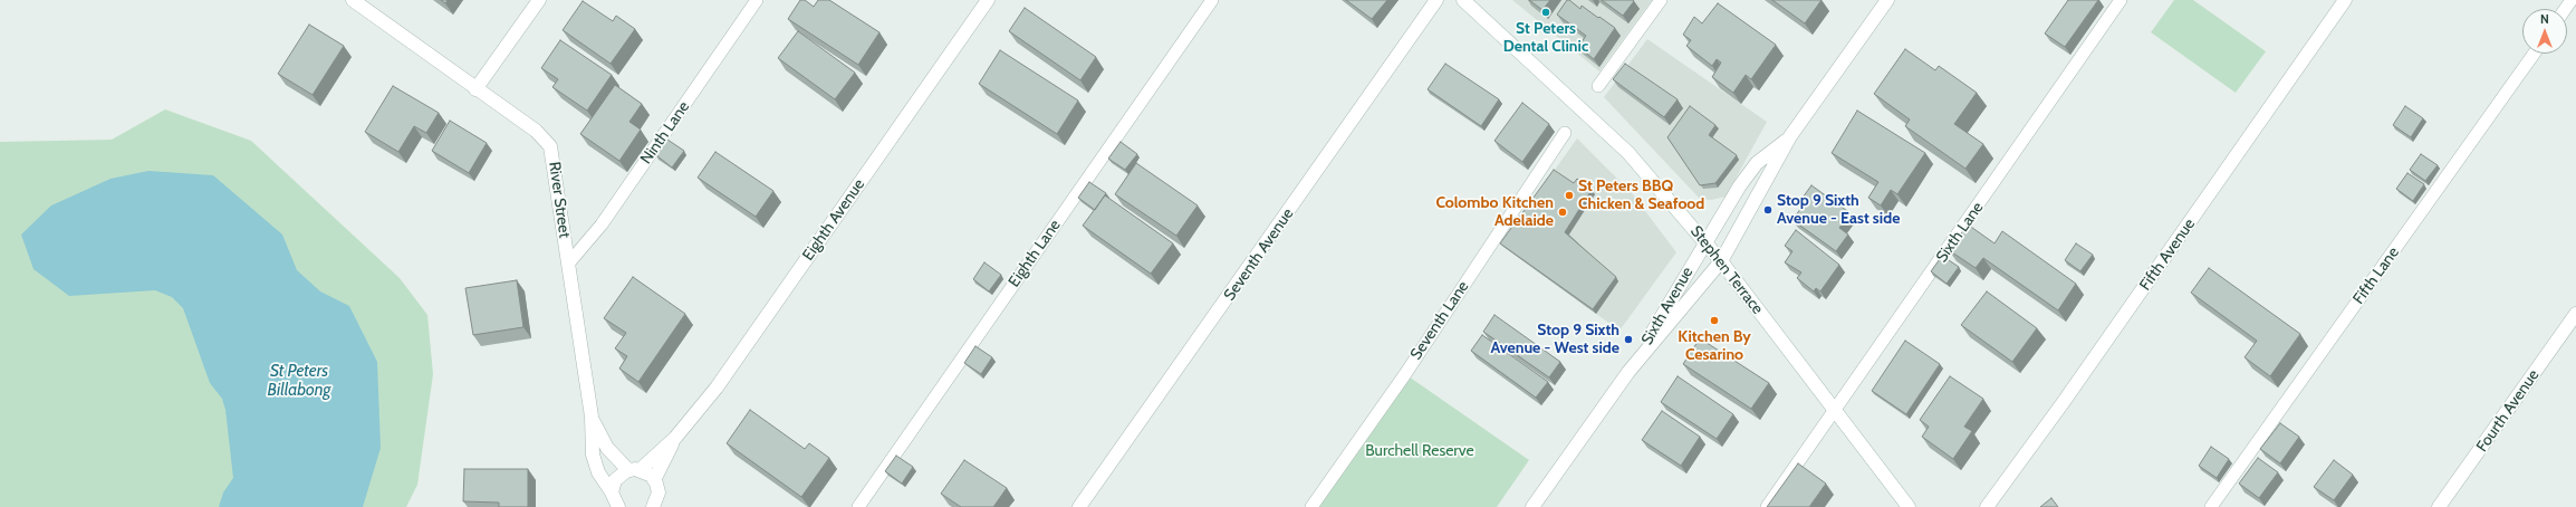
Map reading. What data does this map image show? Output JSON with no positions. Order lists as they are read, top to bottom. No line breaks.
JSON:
{"streets":{"street":["River Street","Eighth Avenue","Seventh Avenue","Fifth Avenue","Stephen Terrace","Sixth Avenue","Fourth Avenue"],"lane":["Ninth Lane","Sixth Lane","Eighth Lane","Fifth Lane","Seventh Lane"]},"crossings":[["Ninth Lane","River Street"],["River Street","Eighth Avenue"],["Sixth Lane","Stephen Terrace"],["Stephen Terrace","Sixth Avenue"]],"water":["St Peters Billabong"],"parks":["Burchell Reserve"],"places":["St Peters Dental Clinic","St Peters BBQ Chicken & Seafood","Stop 9 Sixth Avenue - East side","Colombo Kitchen Adelaide","Kitchen By Cesarino","Stop 9 Sixth Avenue - West side"],"north":"top"}
